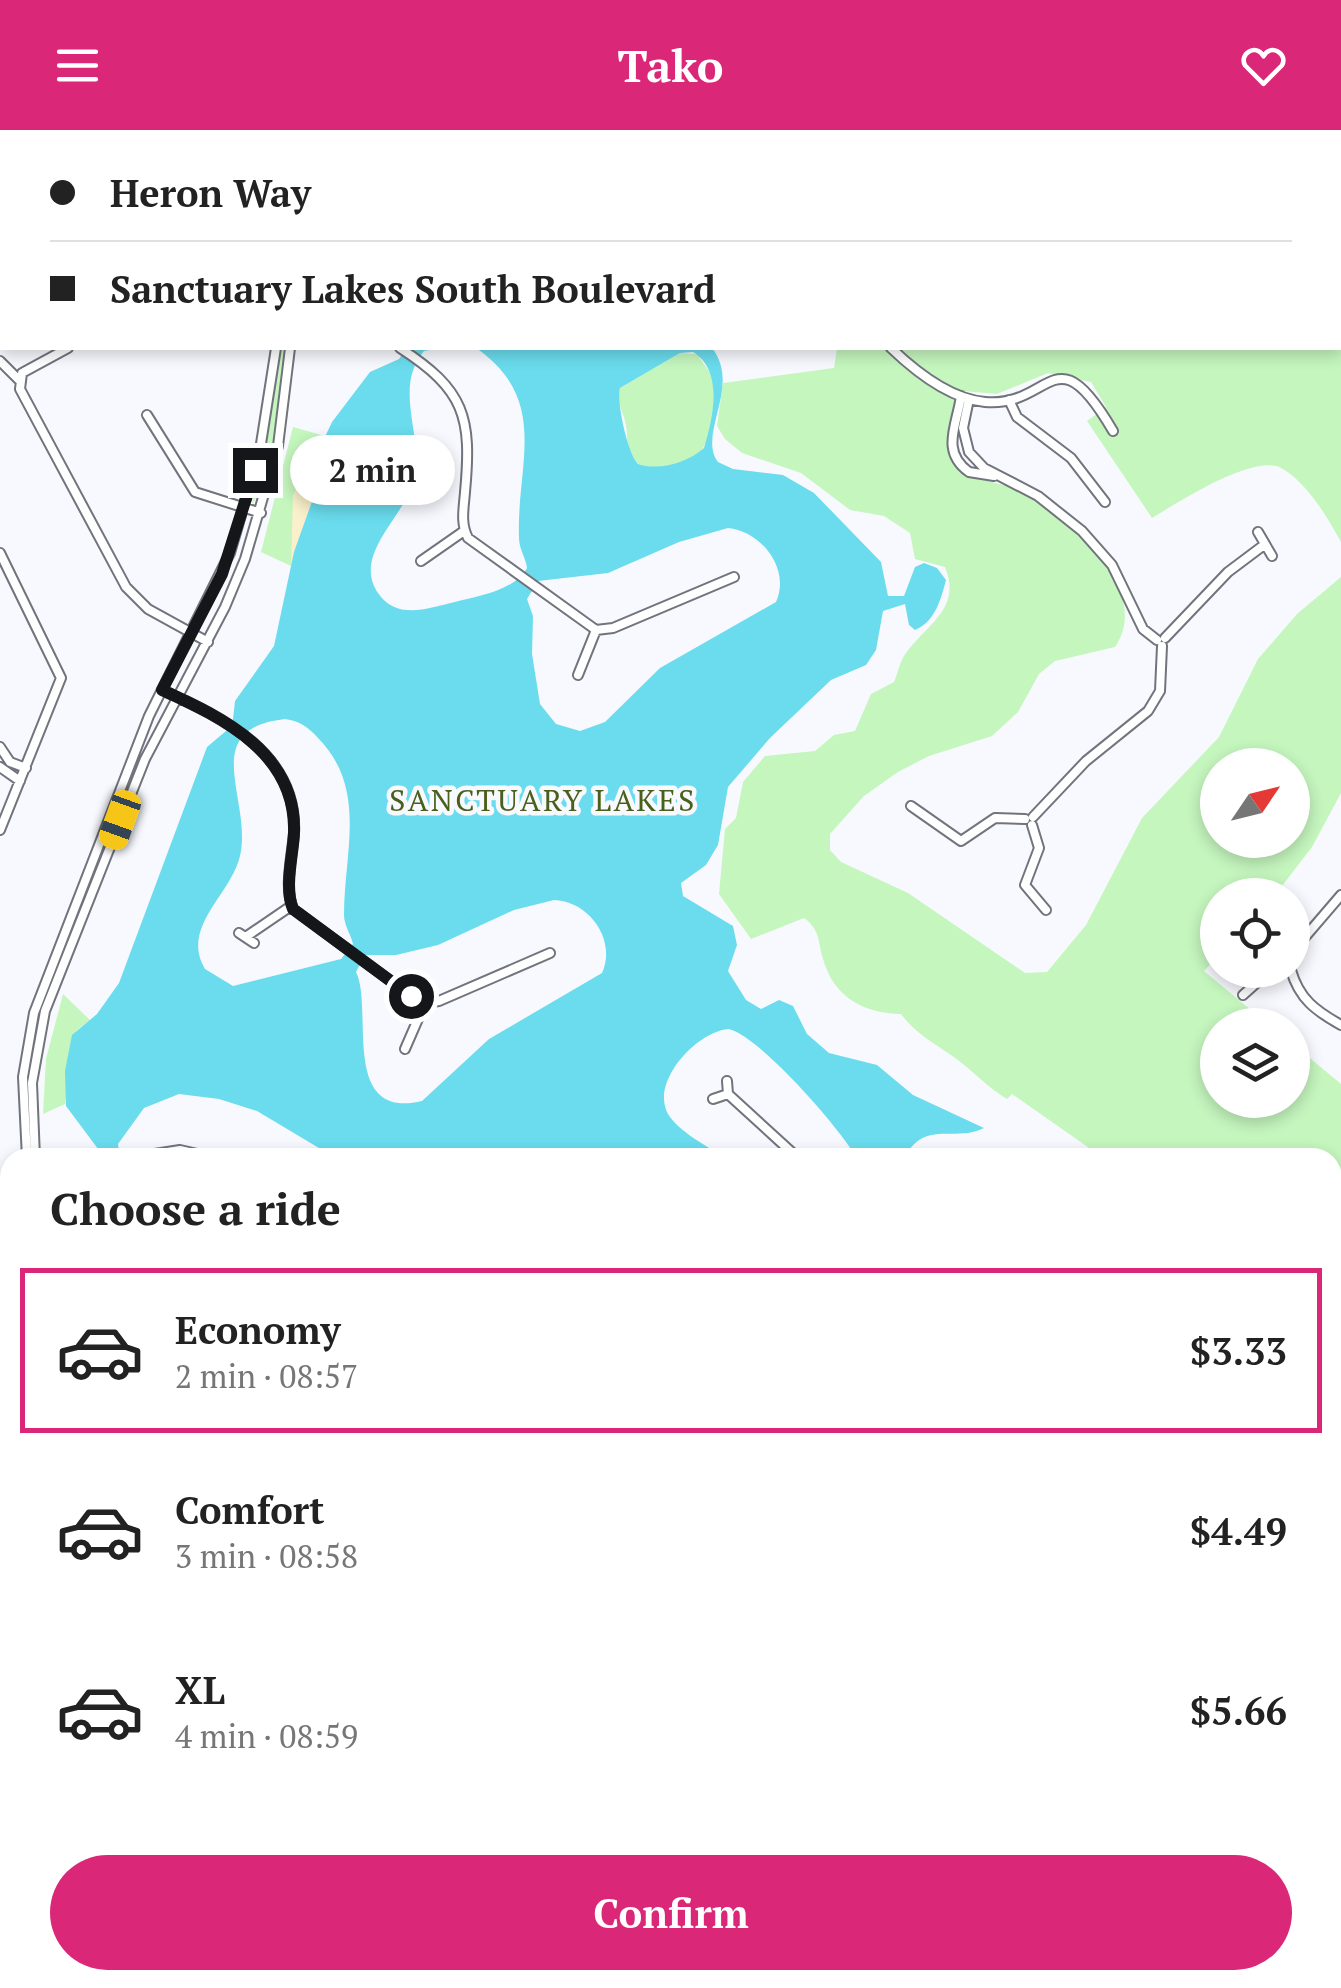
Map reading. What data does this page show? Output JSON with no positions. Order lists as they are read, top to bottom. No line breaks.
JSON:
{"districts":["SANCTUARY LAKES"],"north":"top right","page":{"header":"Tako","banner":["Heron Way","Sanctuary Lakes South Boulevard"],"bubble":"2 min","heading":"Choose a ride","list":[{"name":"Economy","note":"2 min · 08:57","value":"$3.33"},{"name":"Comfort","note":"3 min · 08:58","value":"$4.49"},{"name":"XL","note":"4 min · 08:59","value":"$5.66"}],"buttons":"Confirm"}}
